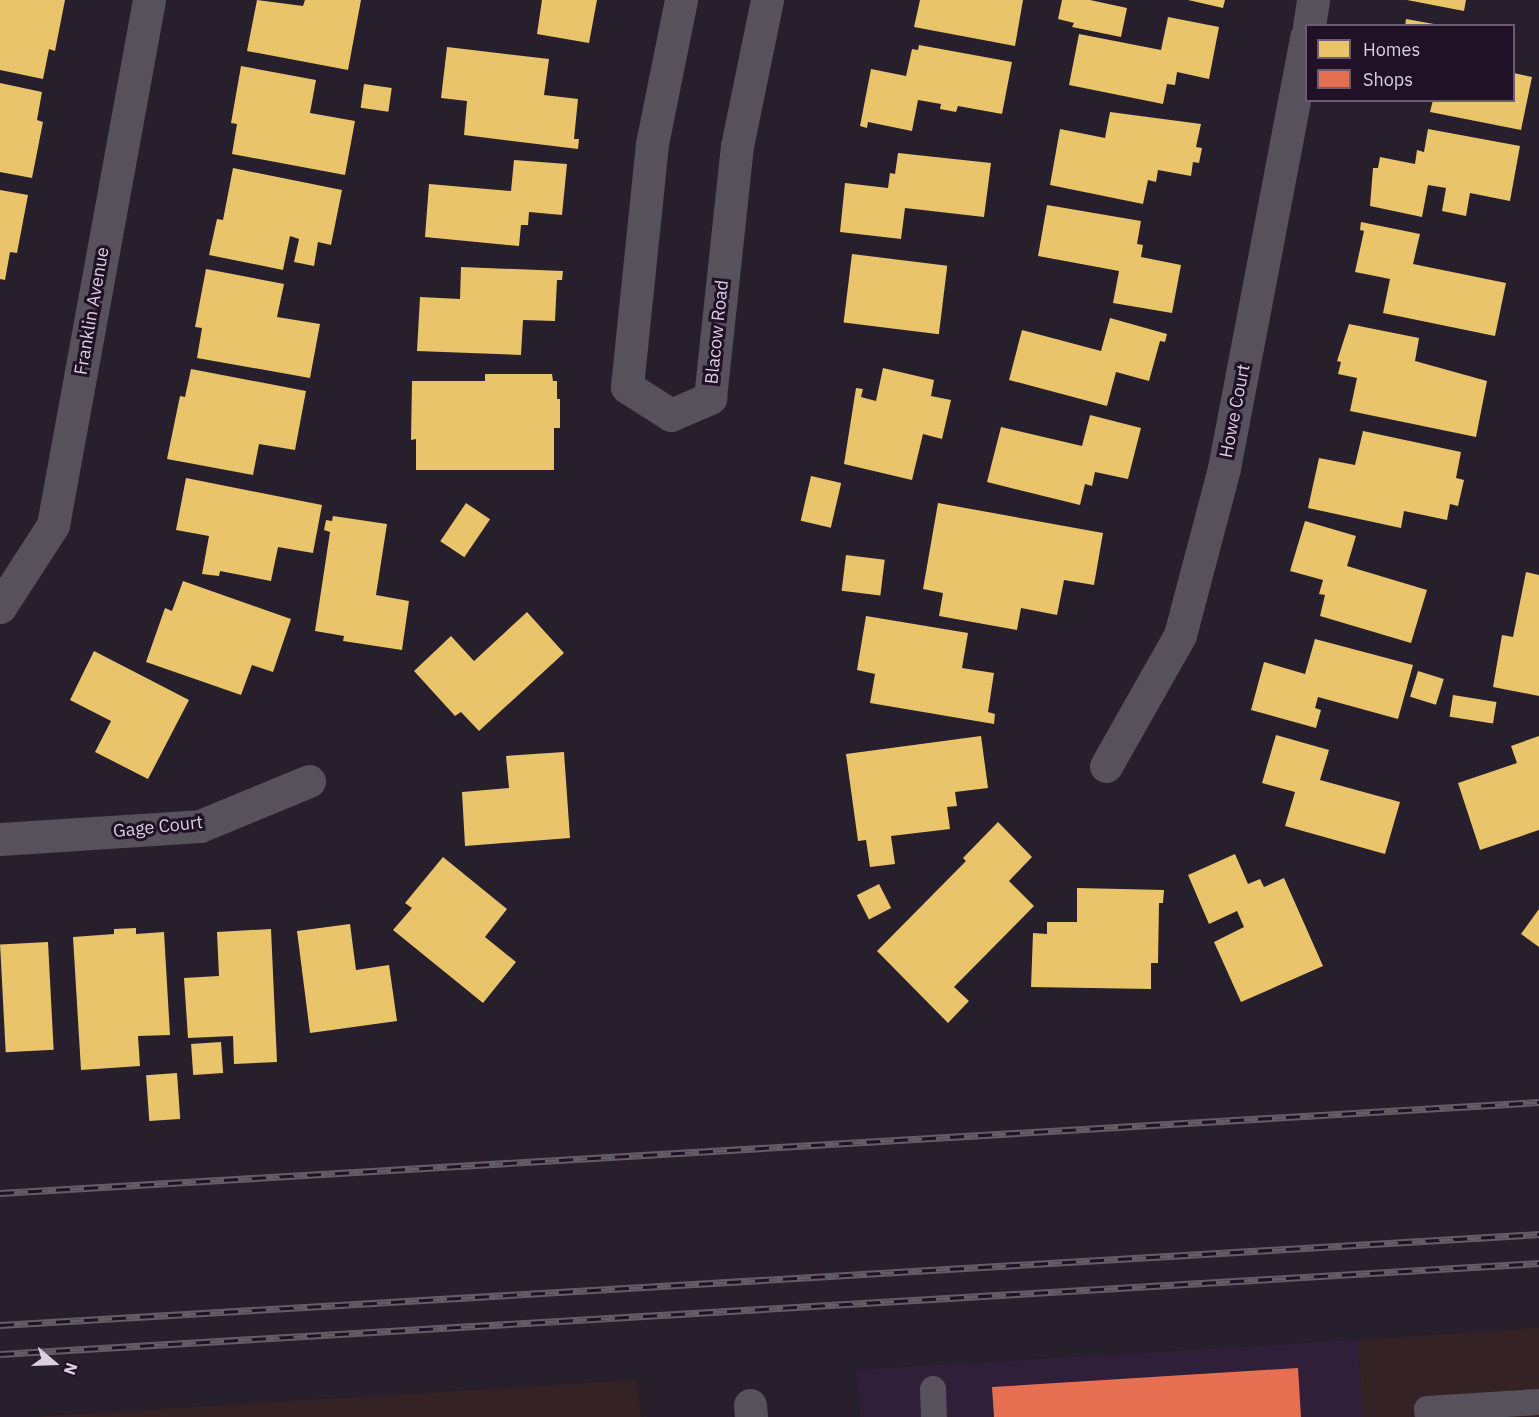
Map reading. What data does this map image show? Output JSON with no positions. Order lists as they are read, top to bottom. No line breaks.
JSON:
{"streets":{"street":["Franklin Avenue","Blacow Road","Howe Court","Gage Court"]},"legend":["Homes","Shops"],"north":"right"}
